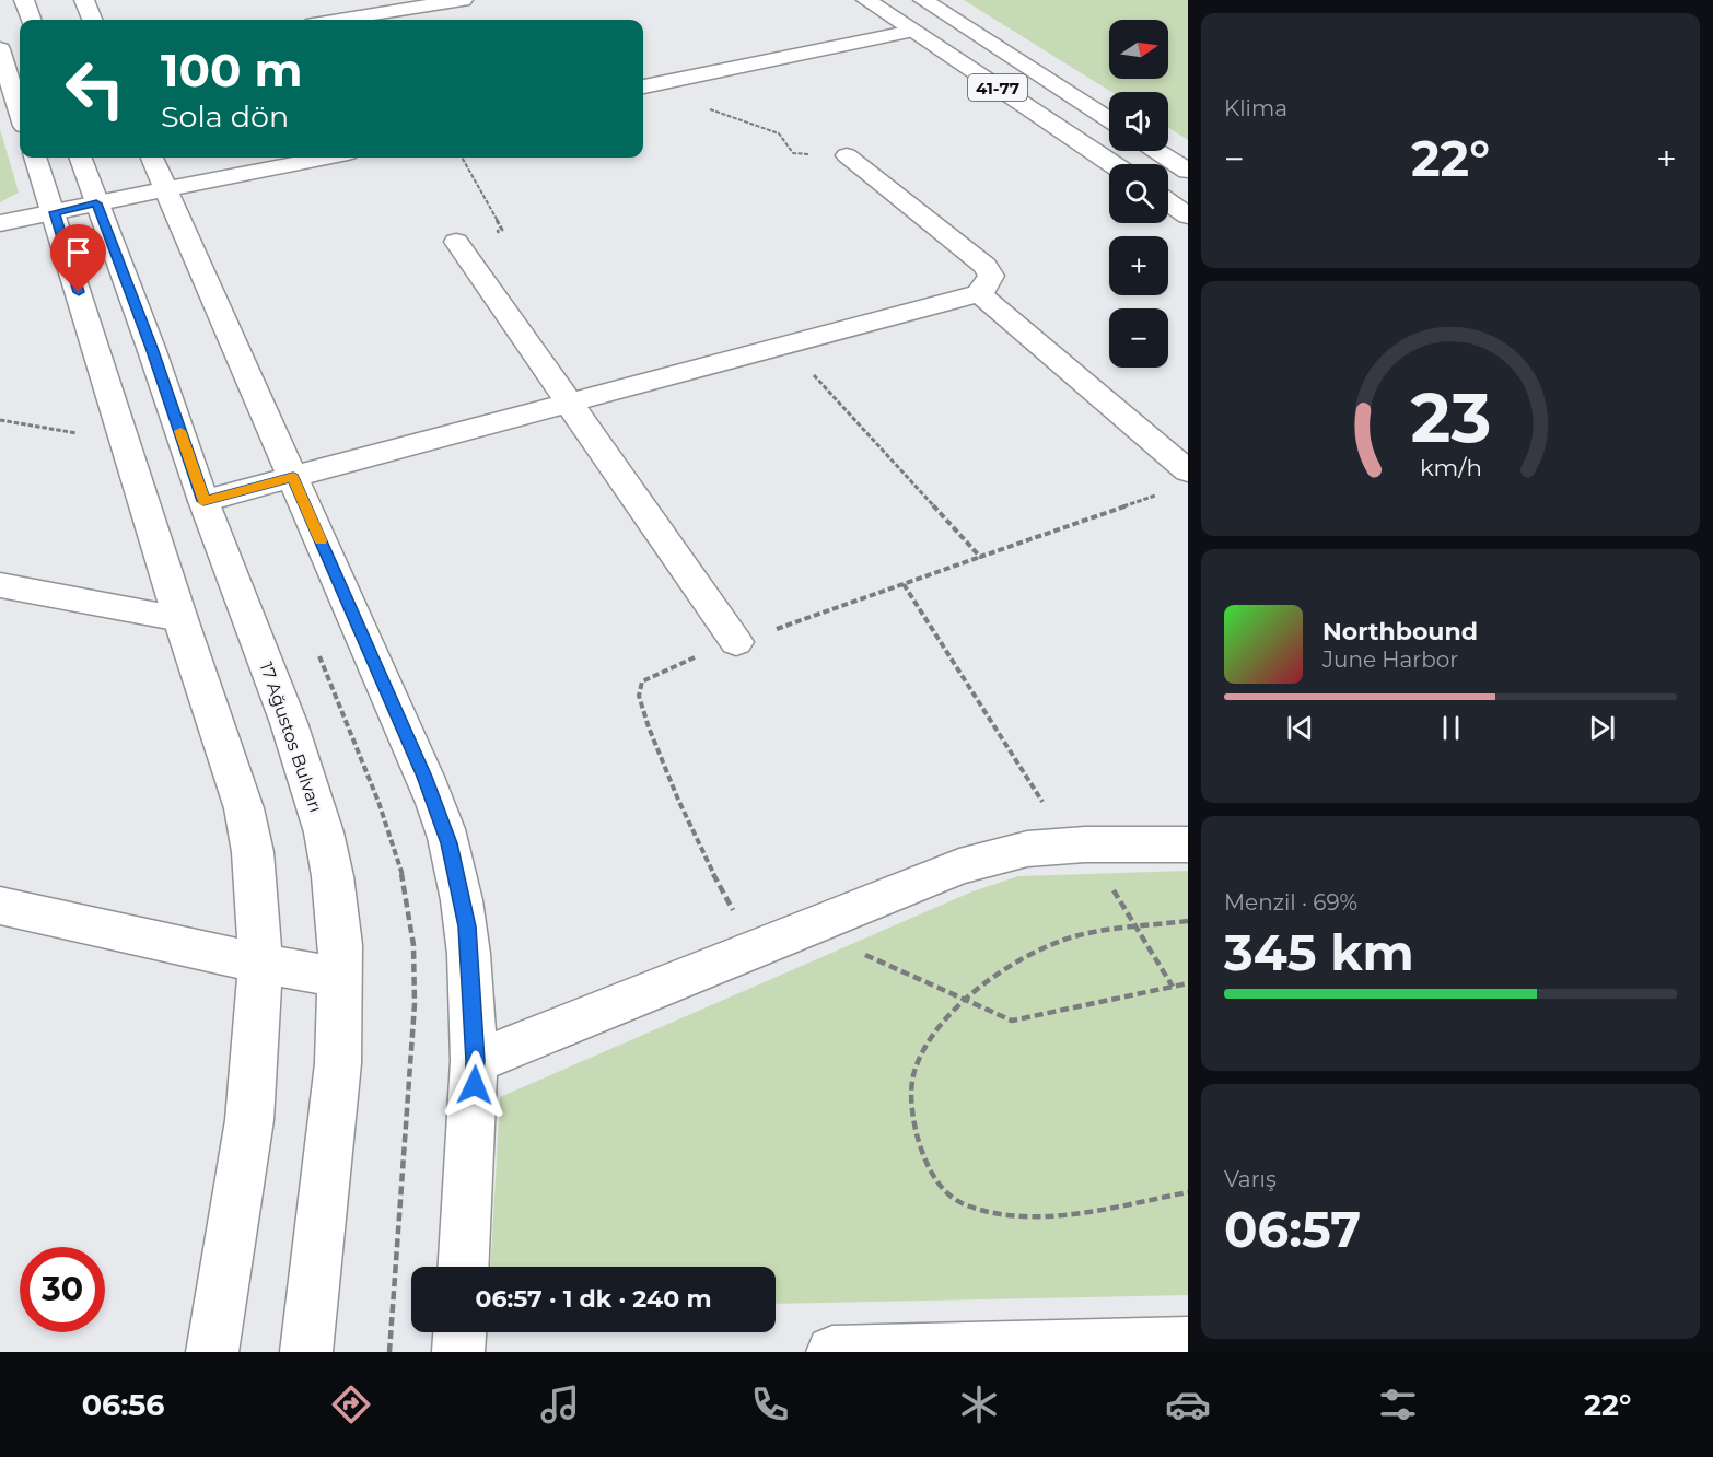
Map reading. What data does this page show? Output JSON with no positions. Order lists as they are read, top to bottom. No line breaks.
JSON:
{"streets":{"main road":["41-77","17 Ağustos Bulvarı"]},"north":"right","page":{"tile":["Klima",["Menzil · 69%","345 km"],["Varış","06:57"]],"map_buttons":["+","−"],"turn":["100 m","Sola dön"],"heat":["−","22°","+"],"song":["Northbound","June Harbor"],"limit":"30","trip":"06:57 · 1 dk · 240 m","tabs":["06:56","22°"],"gauge":["23","km/h"]}}
